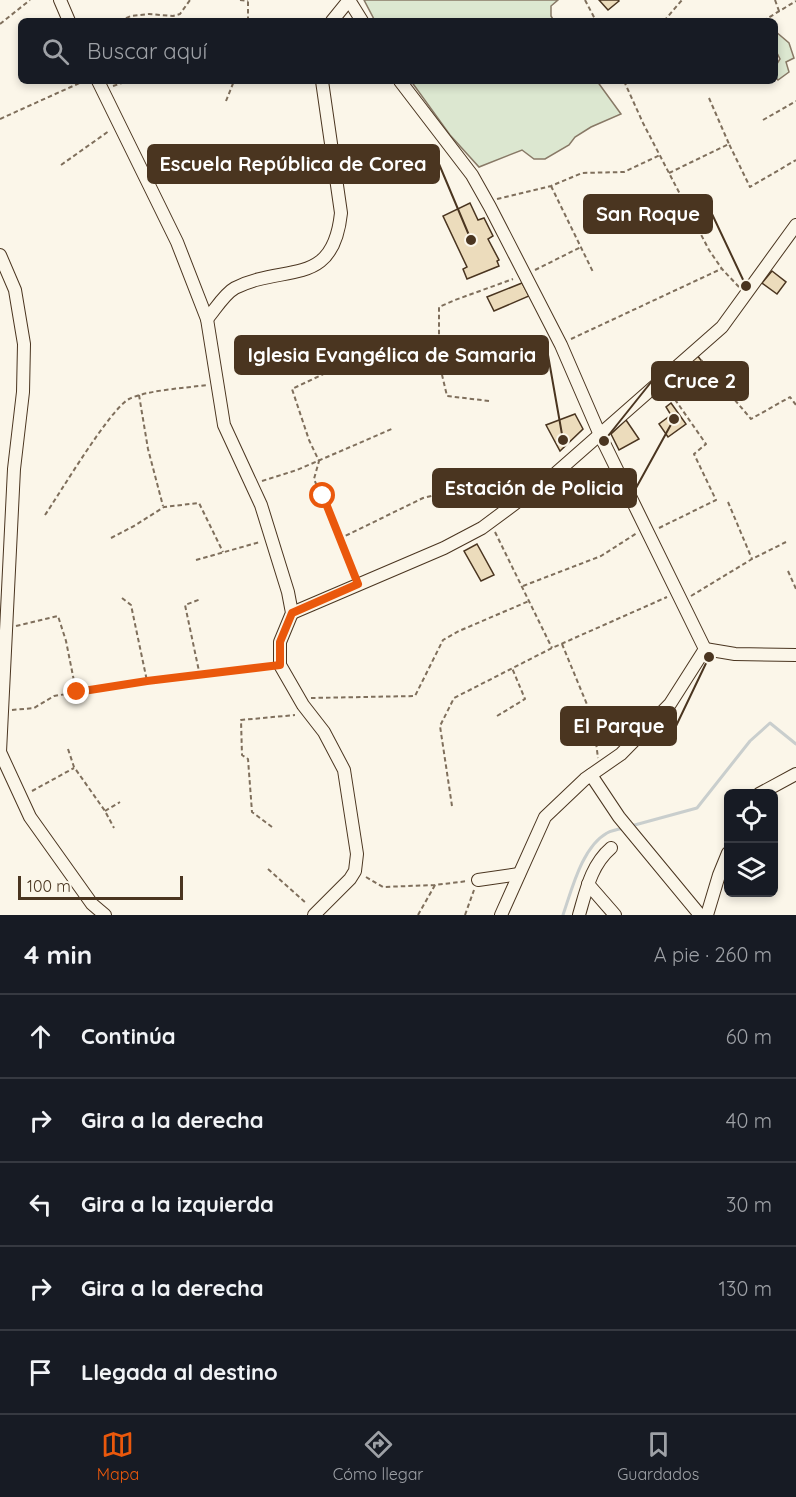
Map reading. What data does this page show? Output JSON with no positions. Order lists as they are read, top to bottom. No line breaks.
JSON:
{"places":["Escuela República de Corea","San Roque","Estación de Policia","Iglesia Evangélica de Samaria","Cruce 2","El Parque"],"scale_bar":"100 m","page":{"search":"Buscar aquí","scale":"100 m","heading":["4 min","A pie · 260 m"],"list":[["Continúa","60 m"],["Gira a la derecha","40 m"],["Gira a la izquierda","30 m"],["Gira a la derecha","130 m"],"Llegada al destino"],"nav":["Mapa","Cómo llegar","Guardados"]}}
